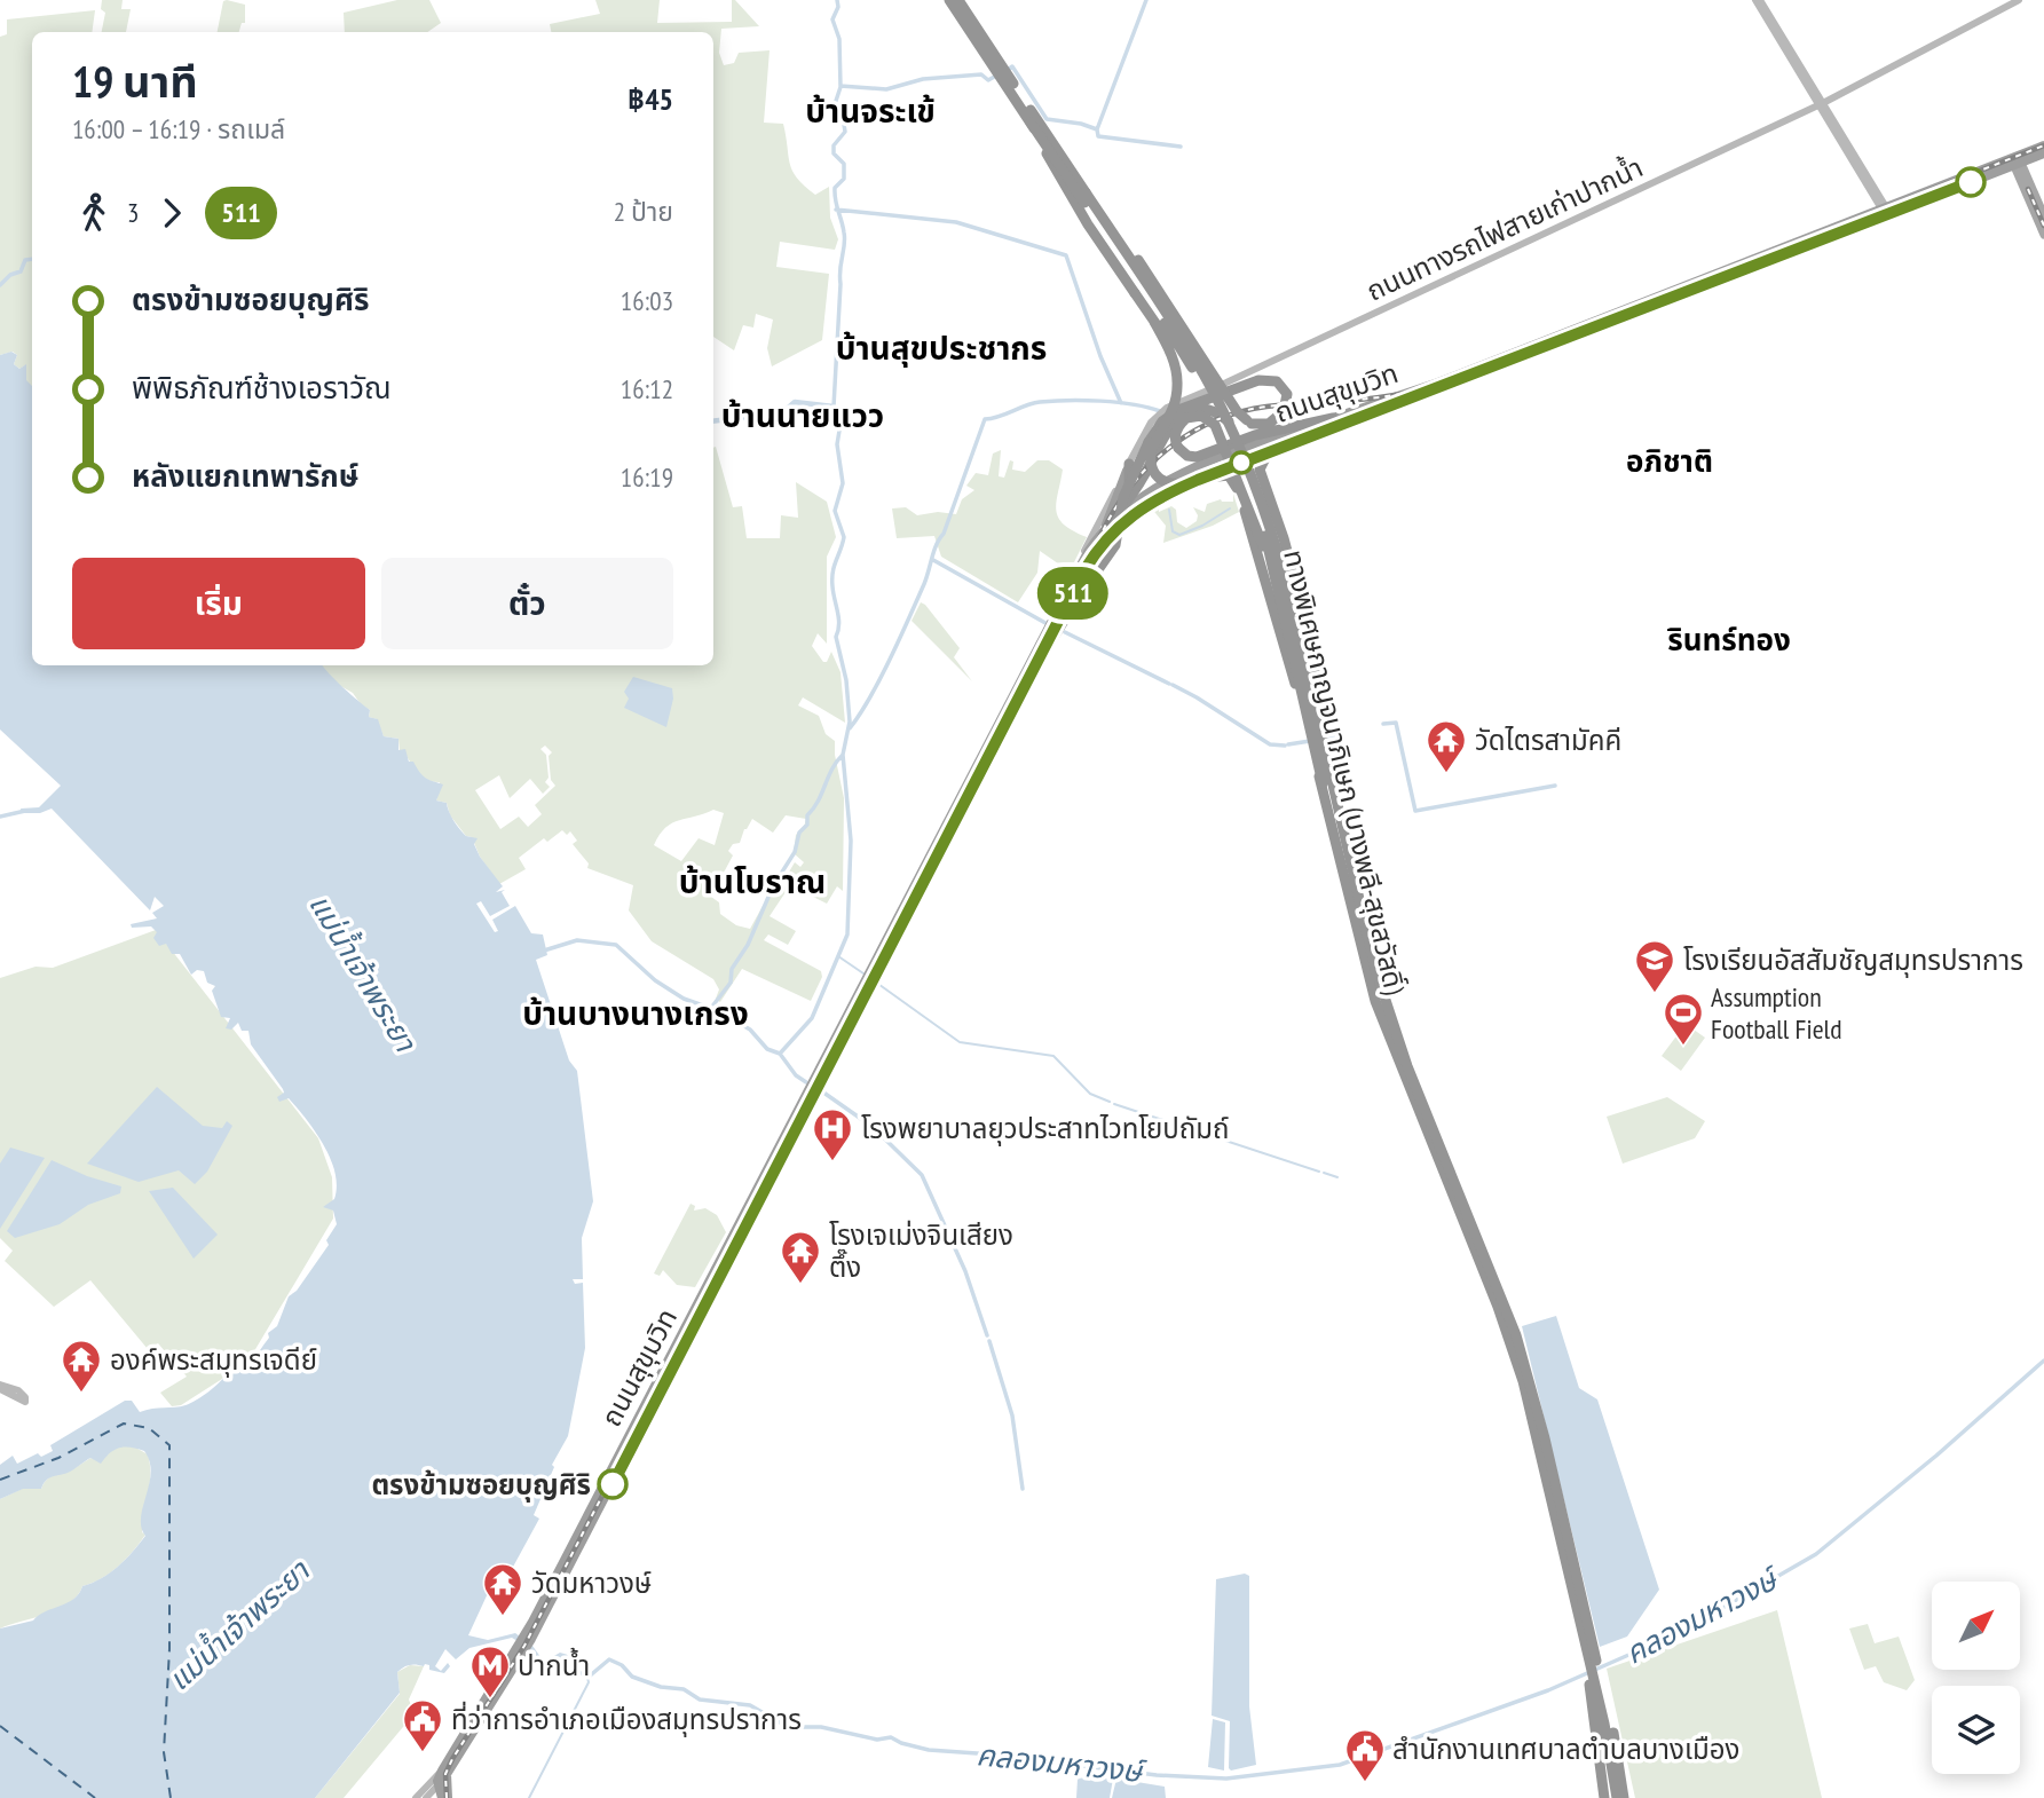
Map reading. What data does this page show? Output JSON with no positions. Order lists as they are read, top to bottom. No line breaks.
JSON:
{"streets":{"highway":["ถนนสุขุมวิท","ทางพิเศษกาญจนาภิเษก (บางพลี-สุขสวัสดิ์)"],"main road":["ถนนทางรถไฟสายเก่าปากน้ำ"]},"districts":["บ้านจระเข้","บ้านสุขประชากร","บ้านนายแวว","อภิชาติ","รินทร์ทอง","บ้านโบราณ","บ้านบางนางเกรง"],"water":["แม่น้ำเจ้าพระยา","คลองมหาวงษ์"],"places":{"temple":["วัดไตรสามัคคี","โรงเจเม่งจินเสียง ตึ๊ง","องค์พระสมุทรเจดีย์","วัดมหาวงษ์"],"school or university":["โรงเรียนอัสสัมชัญสมุทรปราการ"],"sports":["Assumption Football Field"],"hospital":["โรงพยาบาลยุวประสาทไวทโยปถัมถ์"],"other":["ตรงข้ามซอยบุญศิริ"],"metro station":["ปากน้ำ"],"public building":["ที่ว่าการอำเภอเมืองสมุทรปราการ","สำนักงานเทศบาลตำบลบางเมือง"]},"lines":["bus line 511"],"north":"top right","page":{"on_map":"511","heading":["19 นาที","16:00 – 16:19 · รถเมล์","฿45"],"legs":["3","511","2 ป้าย"],"list":[{"name":"ตรงข้ามซอยบุญศิริ","value":"16:03"},{"name":"พิพิธภัณฑ์ช้างเอราวัณ","value":"16:12"},{"name":"หลังแยกเทพารักษ์","value":"16:19"}],"buttons":["เริ่ม","ตั๋ว"]}}
